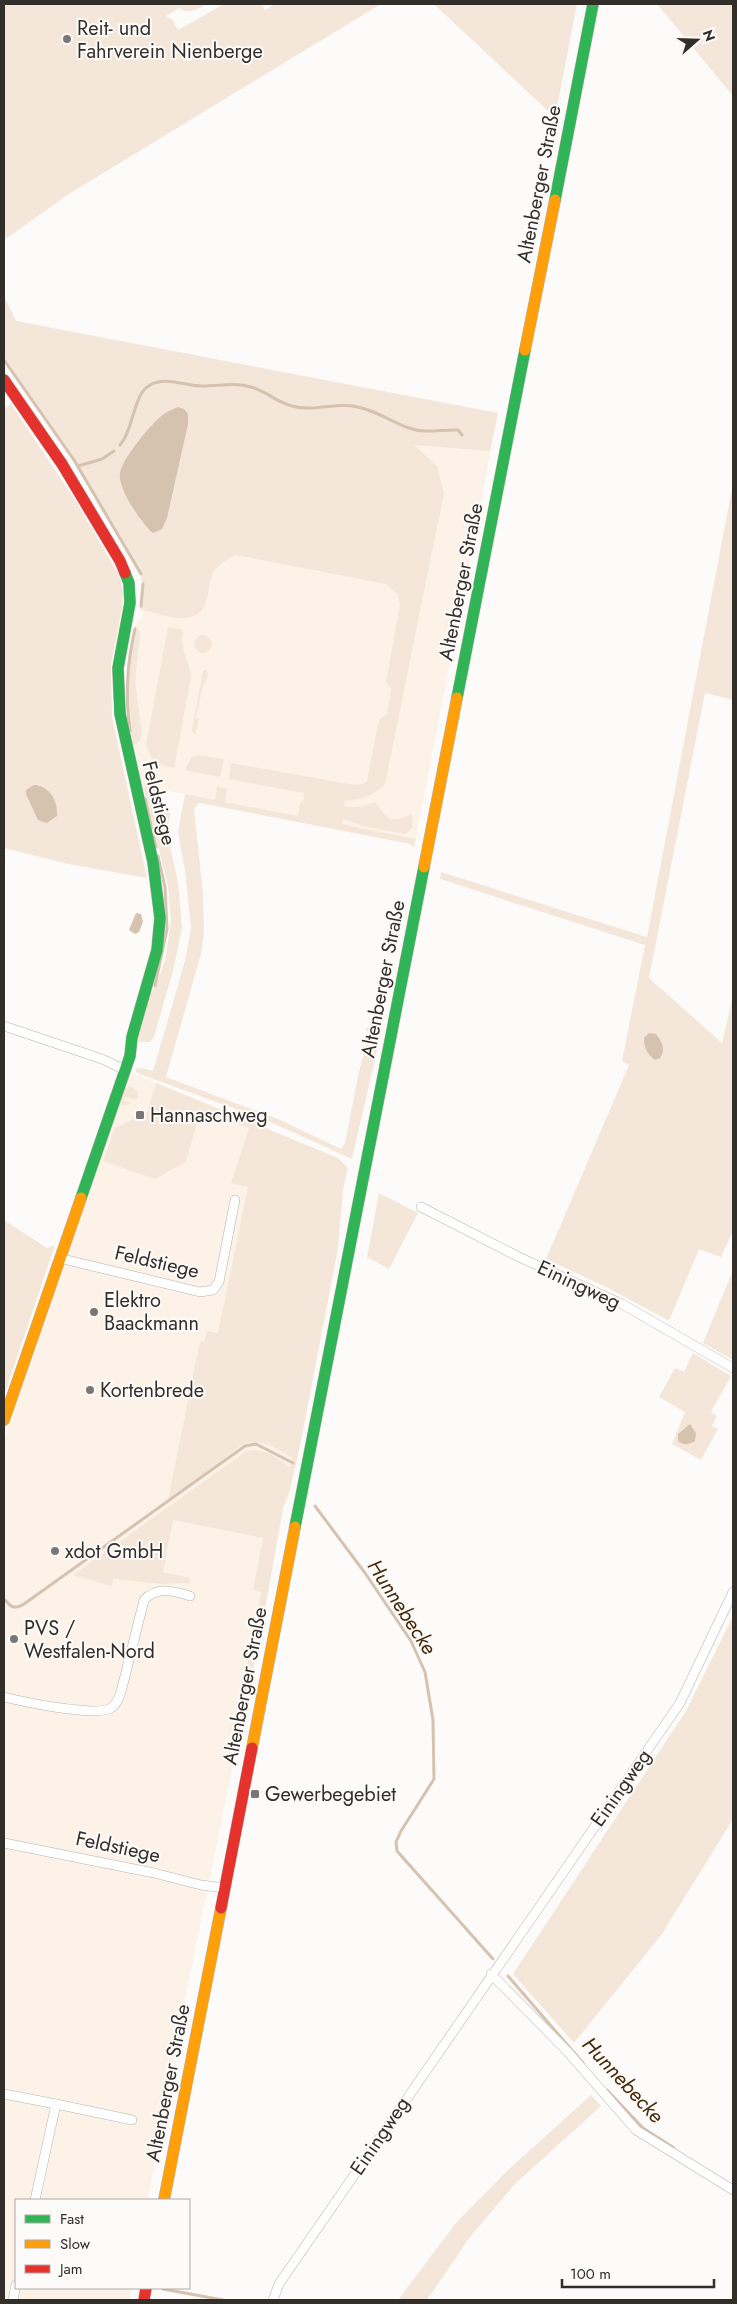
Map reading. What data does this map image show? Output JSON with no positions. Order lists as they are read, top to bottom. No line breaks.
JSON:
{"streets":{"main road":["Altenberger Straße","Feldstiege"],"street":["Einingweg"]},"crossings":[["Altenberger Straße","Feldstiege"]],"water":["Hunnebecke"],"places":{"other":["Reit- und Fahrverein Nienberge","Elektro Baackmann","Kortenbrede","xdot GmbH","PVS / Westfalen-Nord"],"transit":["Hannaschweg","Gewerbegebiet"]},"legend":["Fast","Slow","Jam"],"scale_bar":"100 m","north":"right"}
